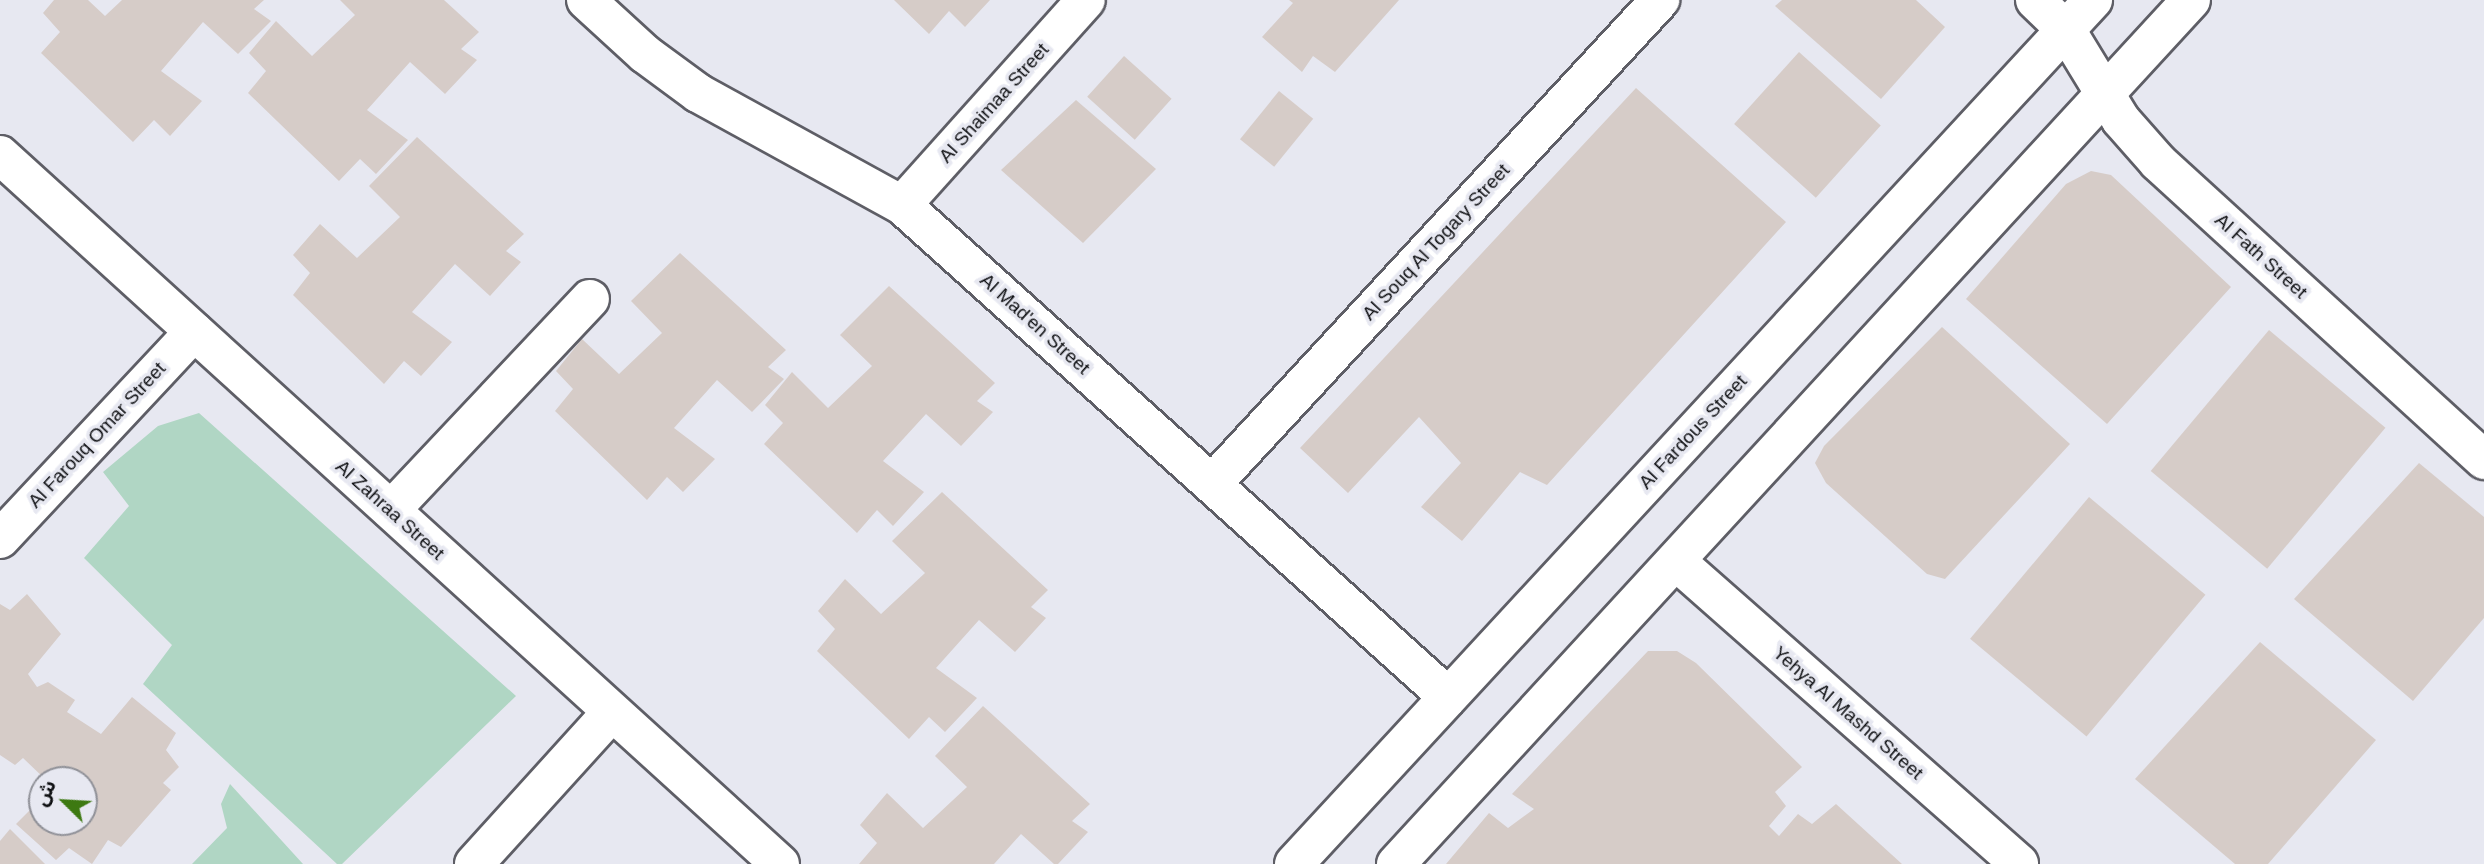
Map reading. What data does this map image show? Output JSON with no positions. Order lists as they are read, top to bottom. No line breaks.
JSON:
{"streets":{"street":["Al Shaimaa Street","Al Souq Al Togary Street","Al Fath Street","Al Mad'en Street","Al Fardous Street","Al Farouq Omar Street","Al Zahraa Street","Yehya Al Mashd Street"]},"crossings":[["Al Shaimaa Street","Al Mad'en Street"],["Al Souq Al Togary Street","Al Mad'en Street"],["Al Fath Street","Al Fardous Street"],["Al Mad'en Street","Al Fardous Street"],["Al Farouq Omar Street","Al Zahraa Street"]],"north":"top left"}
